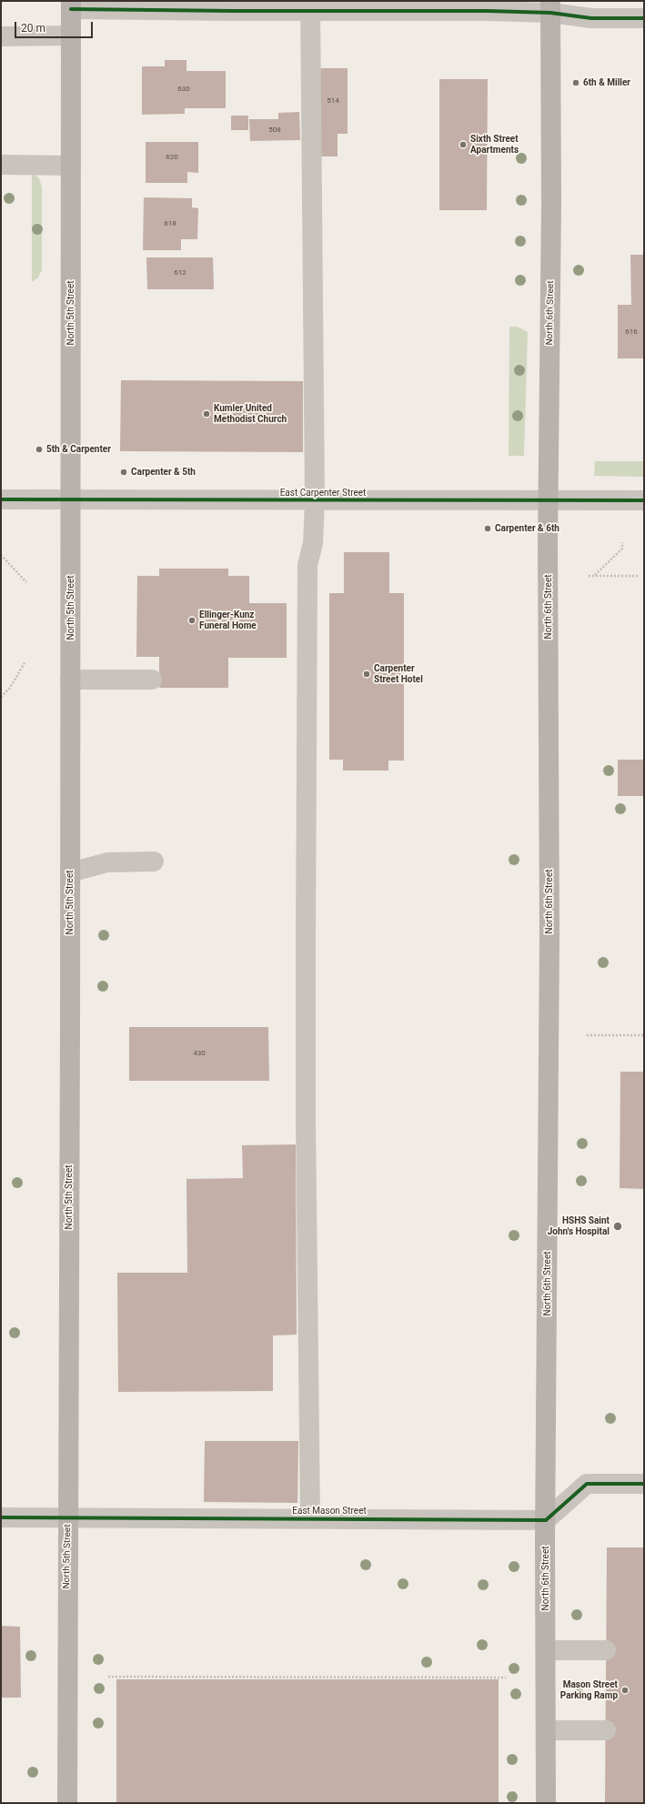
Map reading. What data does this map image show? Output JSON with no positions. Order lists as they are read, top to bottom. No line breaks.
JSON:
{"streets":{"main road":["North 5th Street","North 6th Street"],"street":["East Carpenter Street","East Mason Street"]},"crossings":[["North 5th Street","East Carpenter Street"],["North 5th Street","East Mason Street"],["North 6th Street","East Carpenter Street"],["North 6th Street","East Mason Street"]],"places":["6th & Miller","Sixth Street Apartments","Kumler United Methodist Church","5th & Carpenter","Carpenter & 5th","Carpenter & 6th","Ellinger-Kunz Funeral Home","Carpenter Street Hotel","HSHS Saint John's Hospital","Mason Street Parking Ramp"],"house_numbers":["630","514","508","620","618","612","616","430"],"scale_bar":"20 m"}
